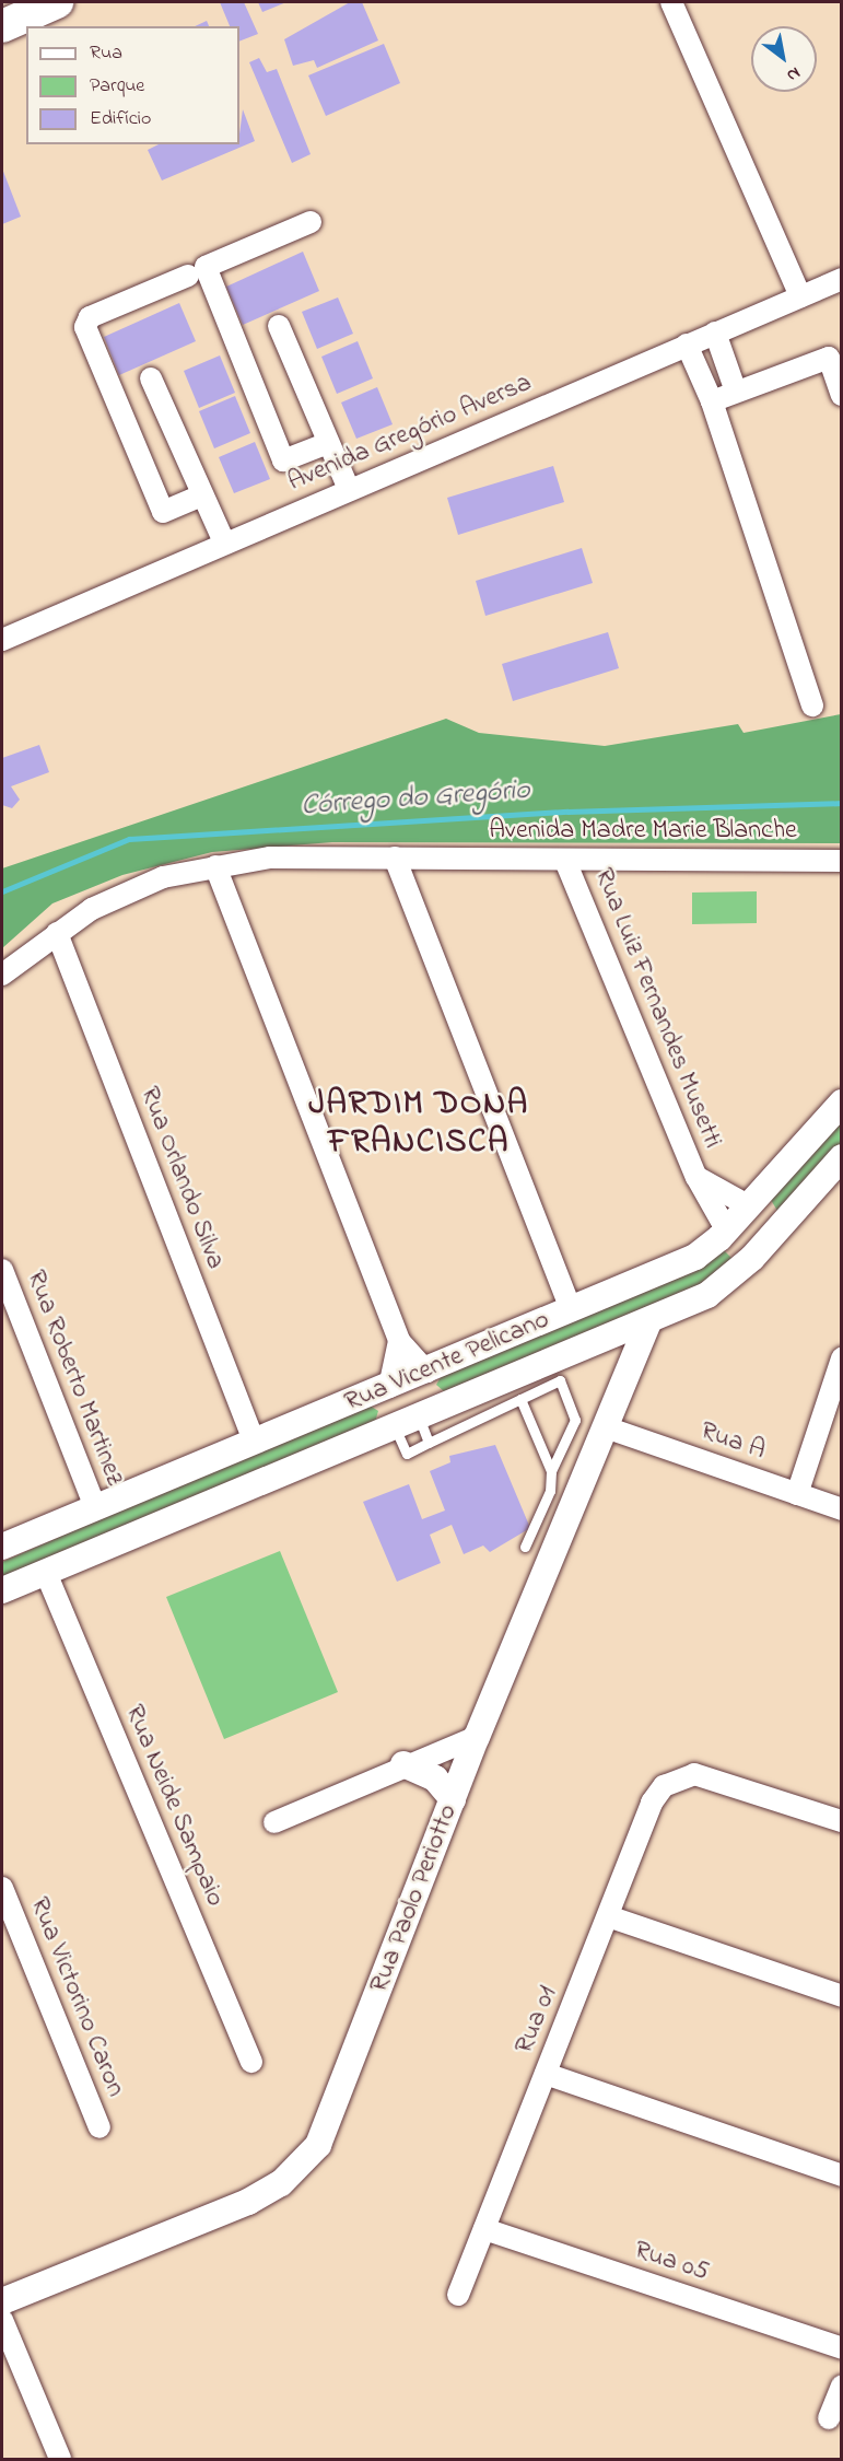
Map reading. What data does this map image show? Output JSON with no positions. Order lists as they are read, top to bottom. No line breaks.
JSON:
{"streets":{"street":["Avenida Gregório Aversa","Avenida Madre Marie Blanche","Rua Luiz Fernandes Musetti","Rua Orlando Silva","Rua Vicente Pelicano","Rua Roberto Martinez","Rua A","Rua Neide Sampaio","Rua Paolo Periotto","Rua Victorino Caron","Rua 01","Rua 05"]},"crossings":[["Avenida Madre Marie Blanche","Rua Luiz Fernandes Musetti"],["Avenida Madre Marie Blanche","Rua Orlando Silva"],["Rua Luiz Fernandes Musetti","Rua Vicente Pelicano"],["Rua Orlando Silva","Rua Vicente Pelicano"],["Rua Vicente Pelicano","Rua Roberto Martinez"],["Rua Vicente Pelicano","Rua Neide Sampaio"],["Rua Vicente Pelicano","Rua Paolo Periotto"],["Rua A","Rua Paolo Periotto"],["Rua 01","Rua 05"]],"districts":["JARDIM DONA FRANCISCA"],"water":["Córrego do Gregório"],"legend":["Rua","Parque","Edifício"],"north":"bottom right"}
